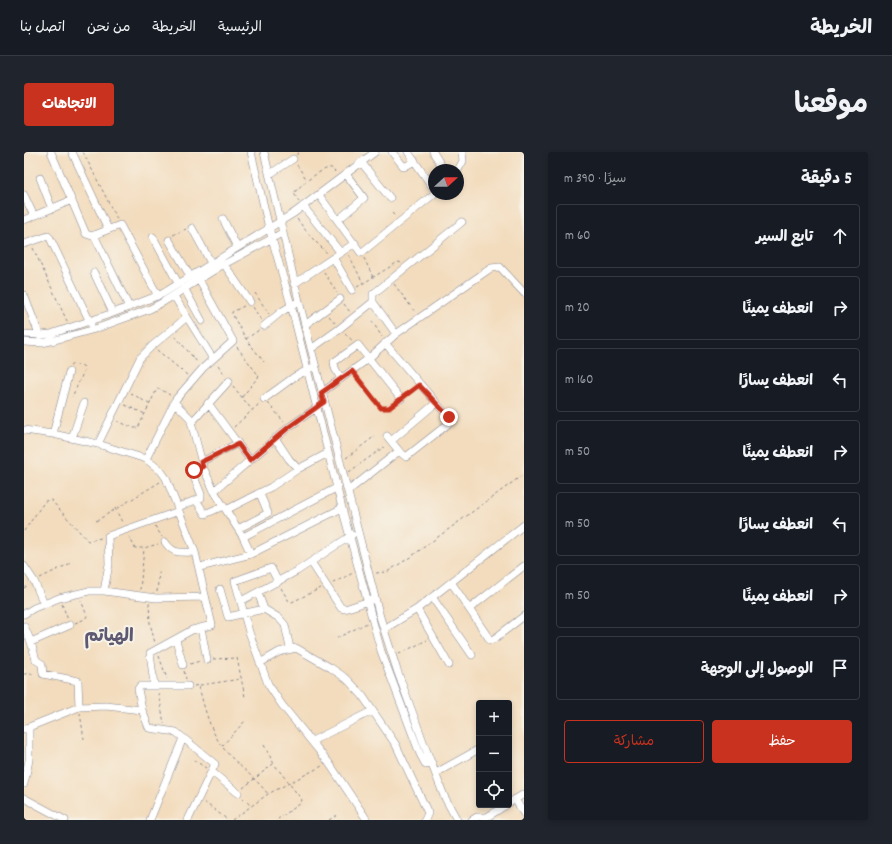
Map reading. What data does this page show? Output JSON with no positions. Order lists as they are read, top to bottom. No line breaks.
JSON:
{"districts":["الهياتم"],"north":"right","page":{"header":"الخريطة","nav":["الرئيسية","الخريطة","من نحن","اتصل بنا"],"title":"موقعنا","buttons":["الاتجاهات",["حفظ","مشاركة"]],"heading":["5 دقيقة","سيرًا · 390 m"],"list":[["تابع السير","60 m"],["انعطف يمينًا","20 m"],["انعطف يسارًا","160 m"],["انعطف يمينًا","50 m"],["انعطف يسارًا","50 m"],["انعطف يمينًا","50 m"],"الوصول إلى الوجهة"],"map_buttons":["+","−"]}}
